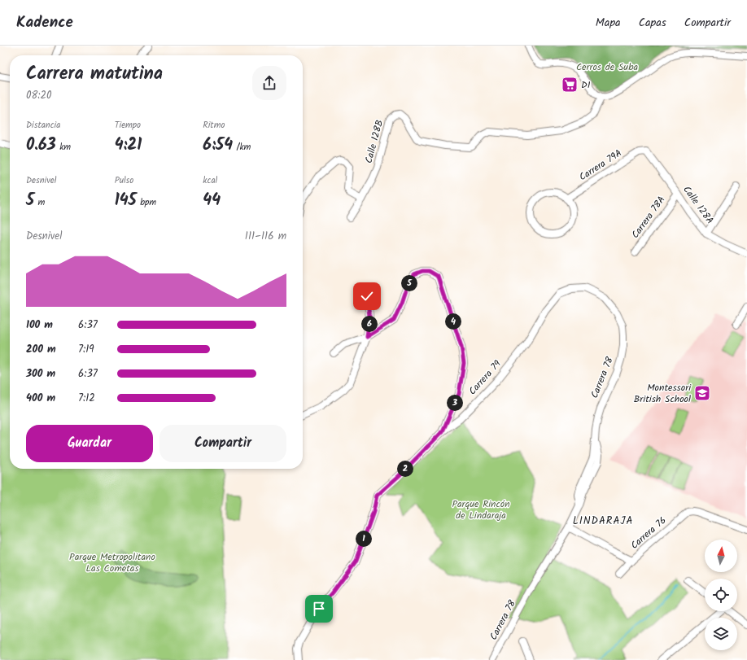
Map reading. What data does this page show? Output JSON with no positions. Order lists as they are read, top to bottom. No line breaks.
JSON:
{"streets":{"street":["Calle 128B","Carrera 79A","Calle 128A","Carrera 78A","Carrera 79","Carrera 78","Carrera 76"]},"crossings":[["Carrera 79A","Calle 128A"],["Calle 128A","Carrera 78A"],["Carrera 79","Carrera 78"]],"districts":["LINDARAJA"],"parks":["Cerros de Suba","Parque Rincón de Lindaraja","Parque Metropolitano Las Cometas"],"places":{"supermarket":["D1"],"school or university":["Montessori British School"]},"north":"top","page":{"header":"Kadence","nav":["Mapa","Capas","Compartir"],"heading":["Carrera matutina","08:20"],"stats":[["Distancia","0.63 km"],["Tiempo","4:21"],["Ritmo","6:54 /km"],["Desnivel","5 m"],["Pulso","145 bpm"],["kcal","44"]],"chart":["Desnivel","111–116 m"],"pins":["5","4","6","3","2","1"],"list":[{"name":"100 m","note":"6:37"},{"name":"200 m","note":"7:19"},{"name":"300 m","note":"6:37"},{"name":"400 m","note":"7:12"}],"buttons":["Guardar","Compartir"]}}
